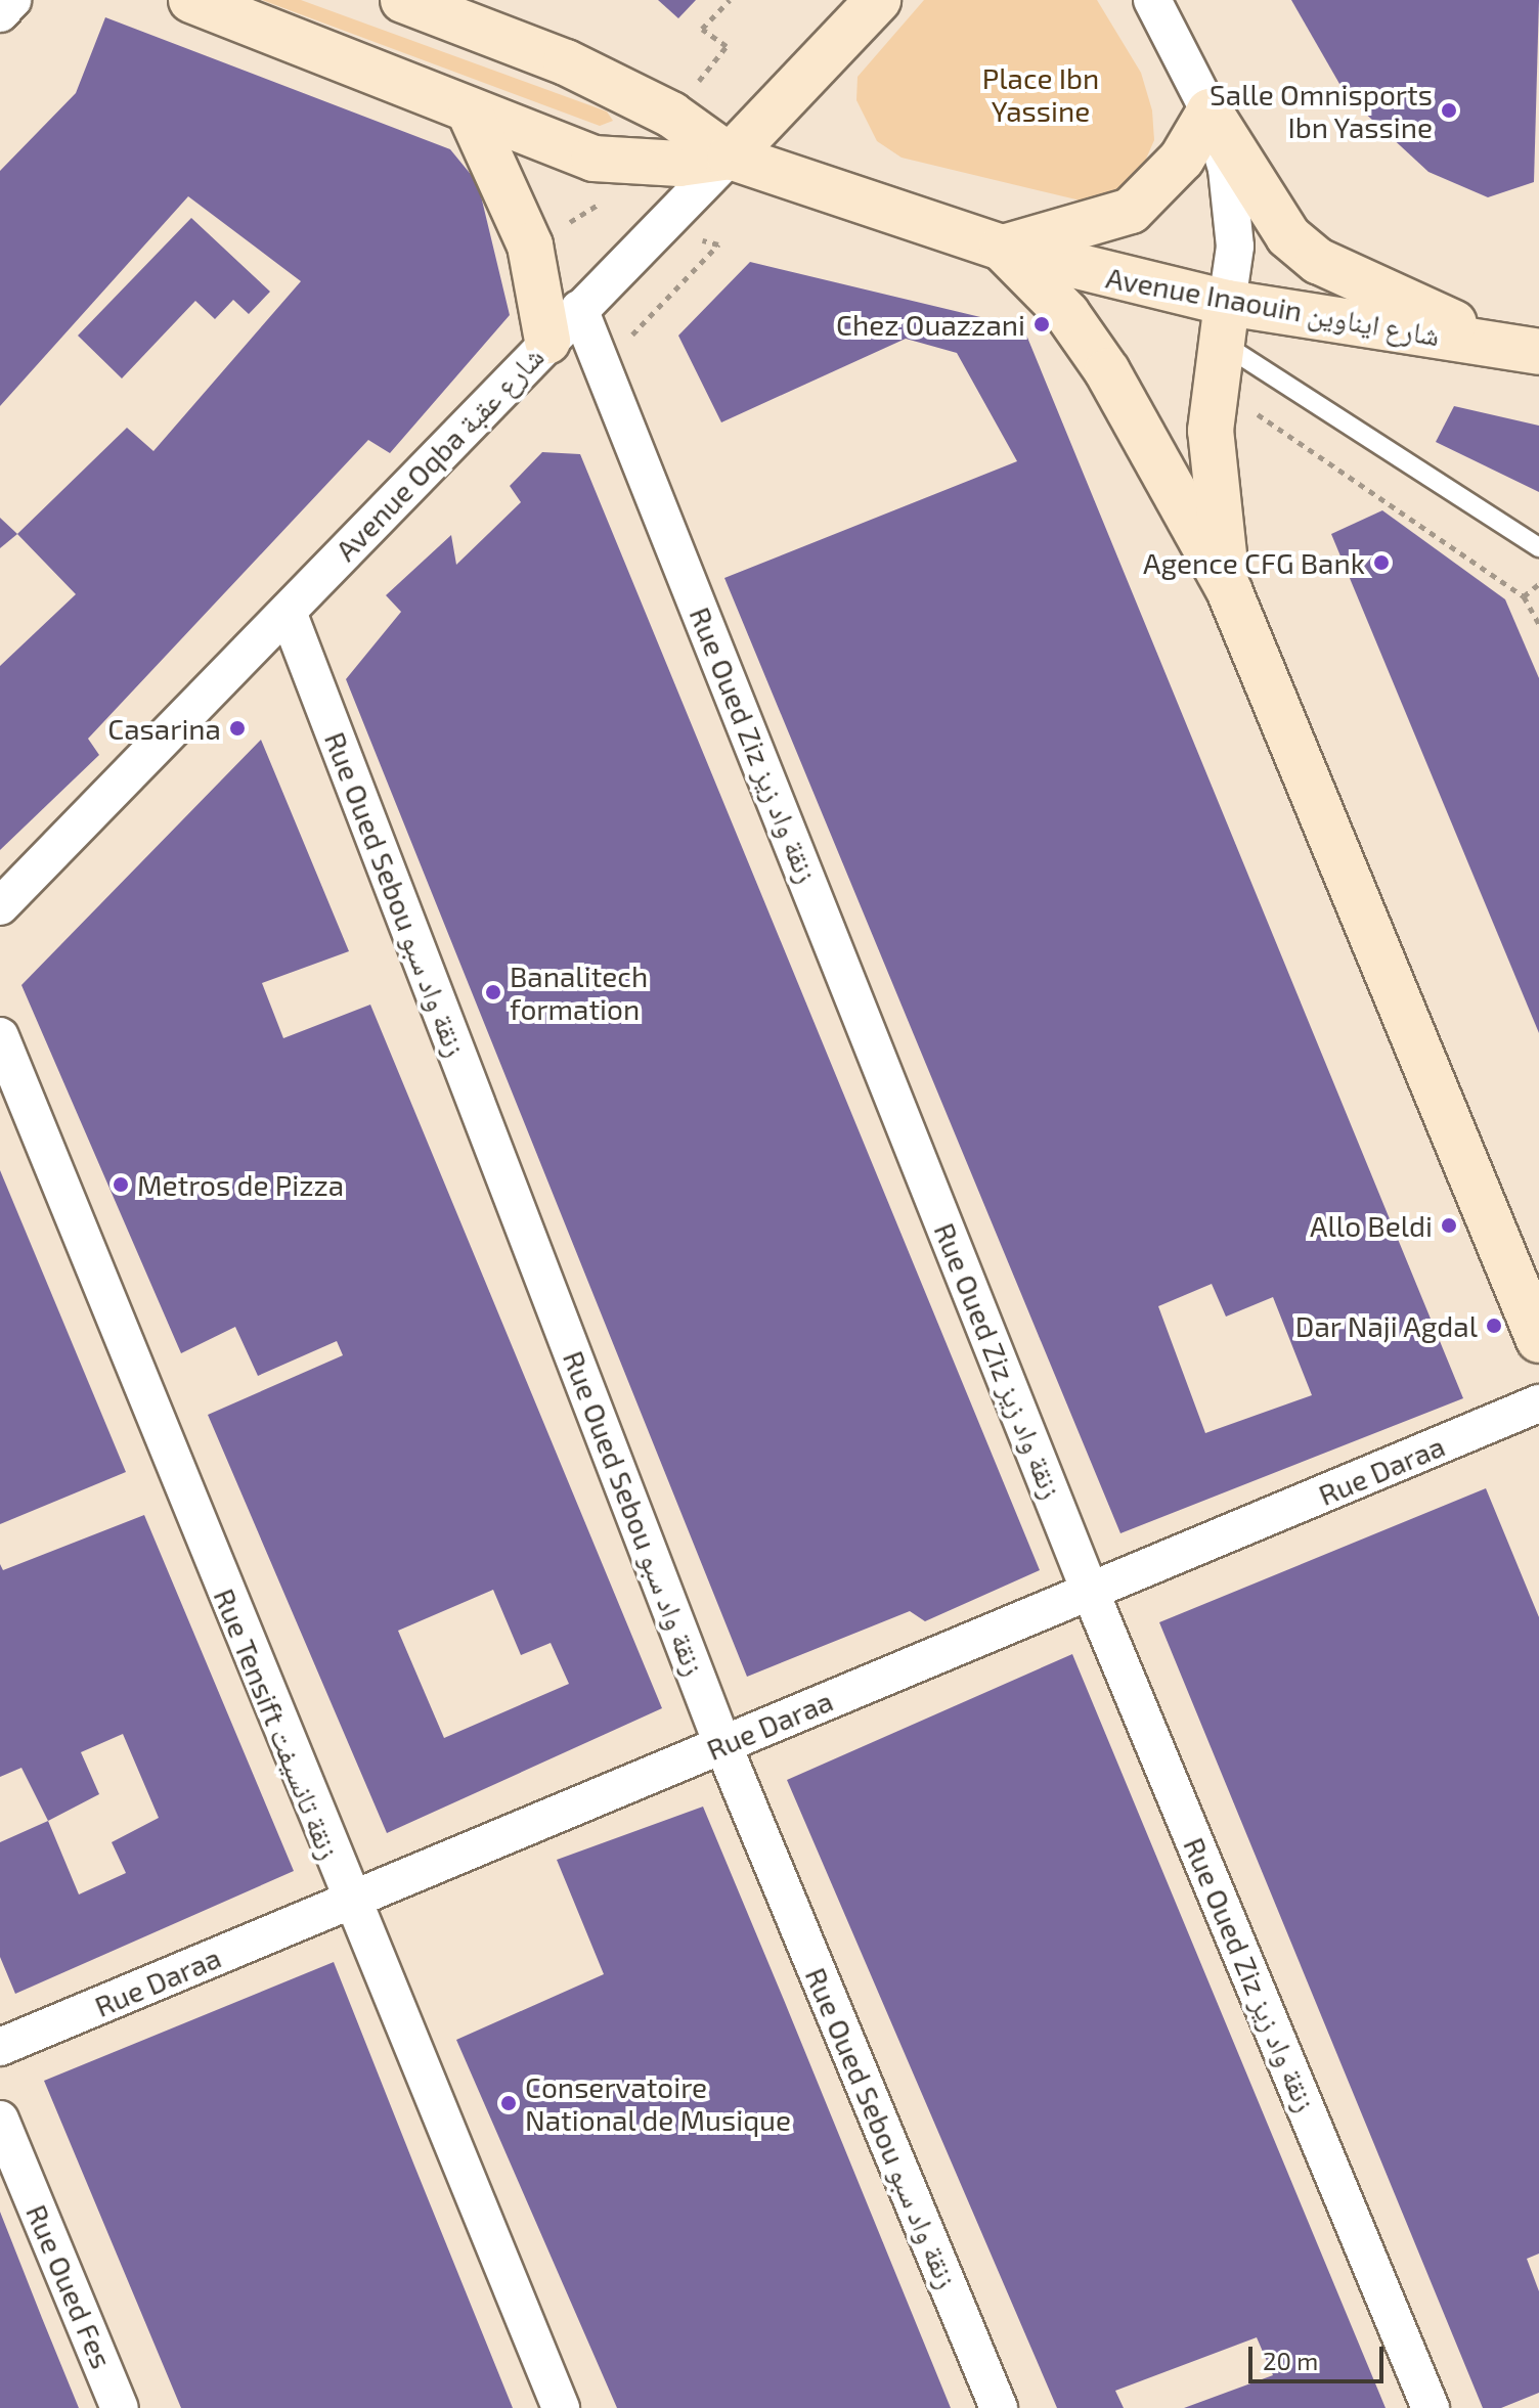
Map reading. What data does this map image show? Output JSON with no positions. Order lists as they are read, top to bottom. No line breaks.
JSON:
{"streets":{"main road":["Avenue Inaouin شارع ايناوين","Avenue Oqba شارع عقبة"],"street":["Rue Oued Ziz زنقة واد زيز","Rue Oued Sebou زنقة واد سبو","Rue Daraa","Rue Tensift زنقة تانسيفت","Rue Oued Fes"]},"crossings":[["Avenue Inaouin شارع ايناوين","Avenue Oqba شارع عقبة"],["Avenue Oqba شارع عقبة","Rue Oued Ziz زنقة واد زيز"],["Avenue Oqba شارع عقبة","Rue Oued Sebou زنقة واد سبو"],["Rue Oued Ziz زنقة واد زيز","Rue Daraa"],["Rue Oued Sebou زنقة واد سبو","Rue Daraa"],["Rue Daraa","Rue Tensift زنقة تانسيفت"]],"parks":["Place Ibn Yassine"],"places":["Salle Omnisports Ibn Yassine","Chez Ouazzani","Agence CFG Bank","Casarina","Banalitech formation","Metros de Pizza","Allo Beldi","Dar Naji Agdal","Conservatoire National de Musique"],"scale_bar":"20 m"}
